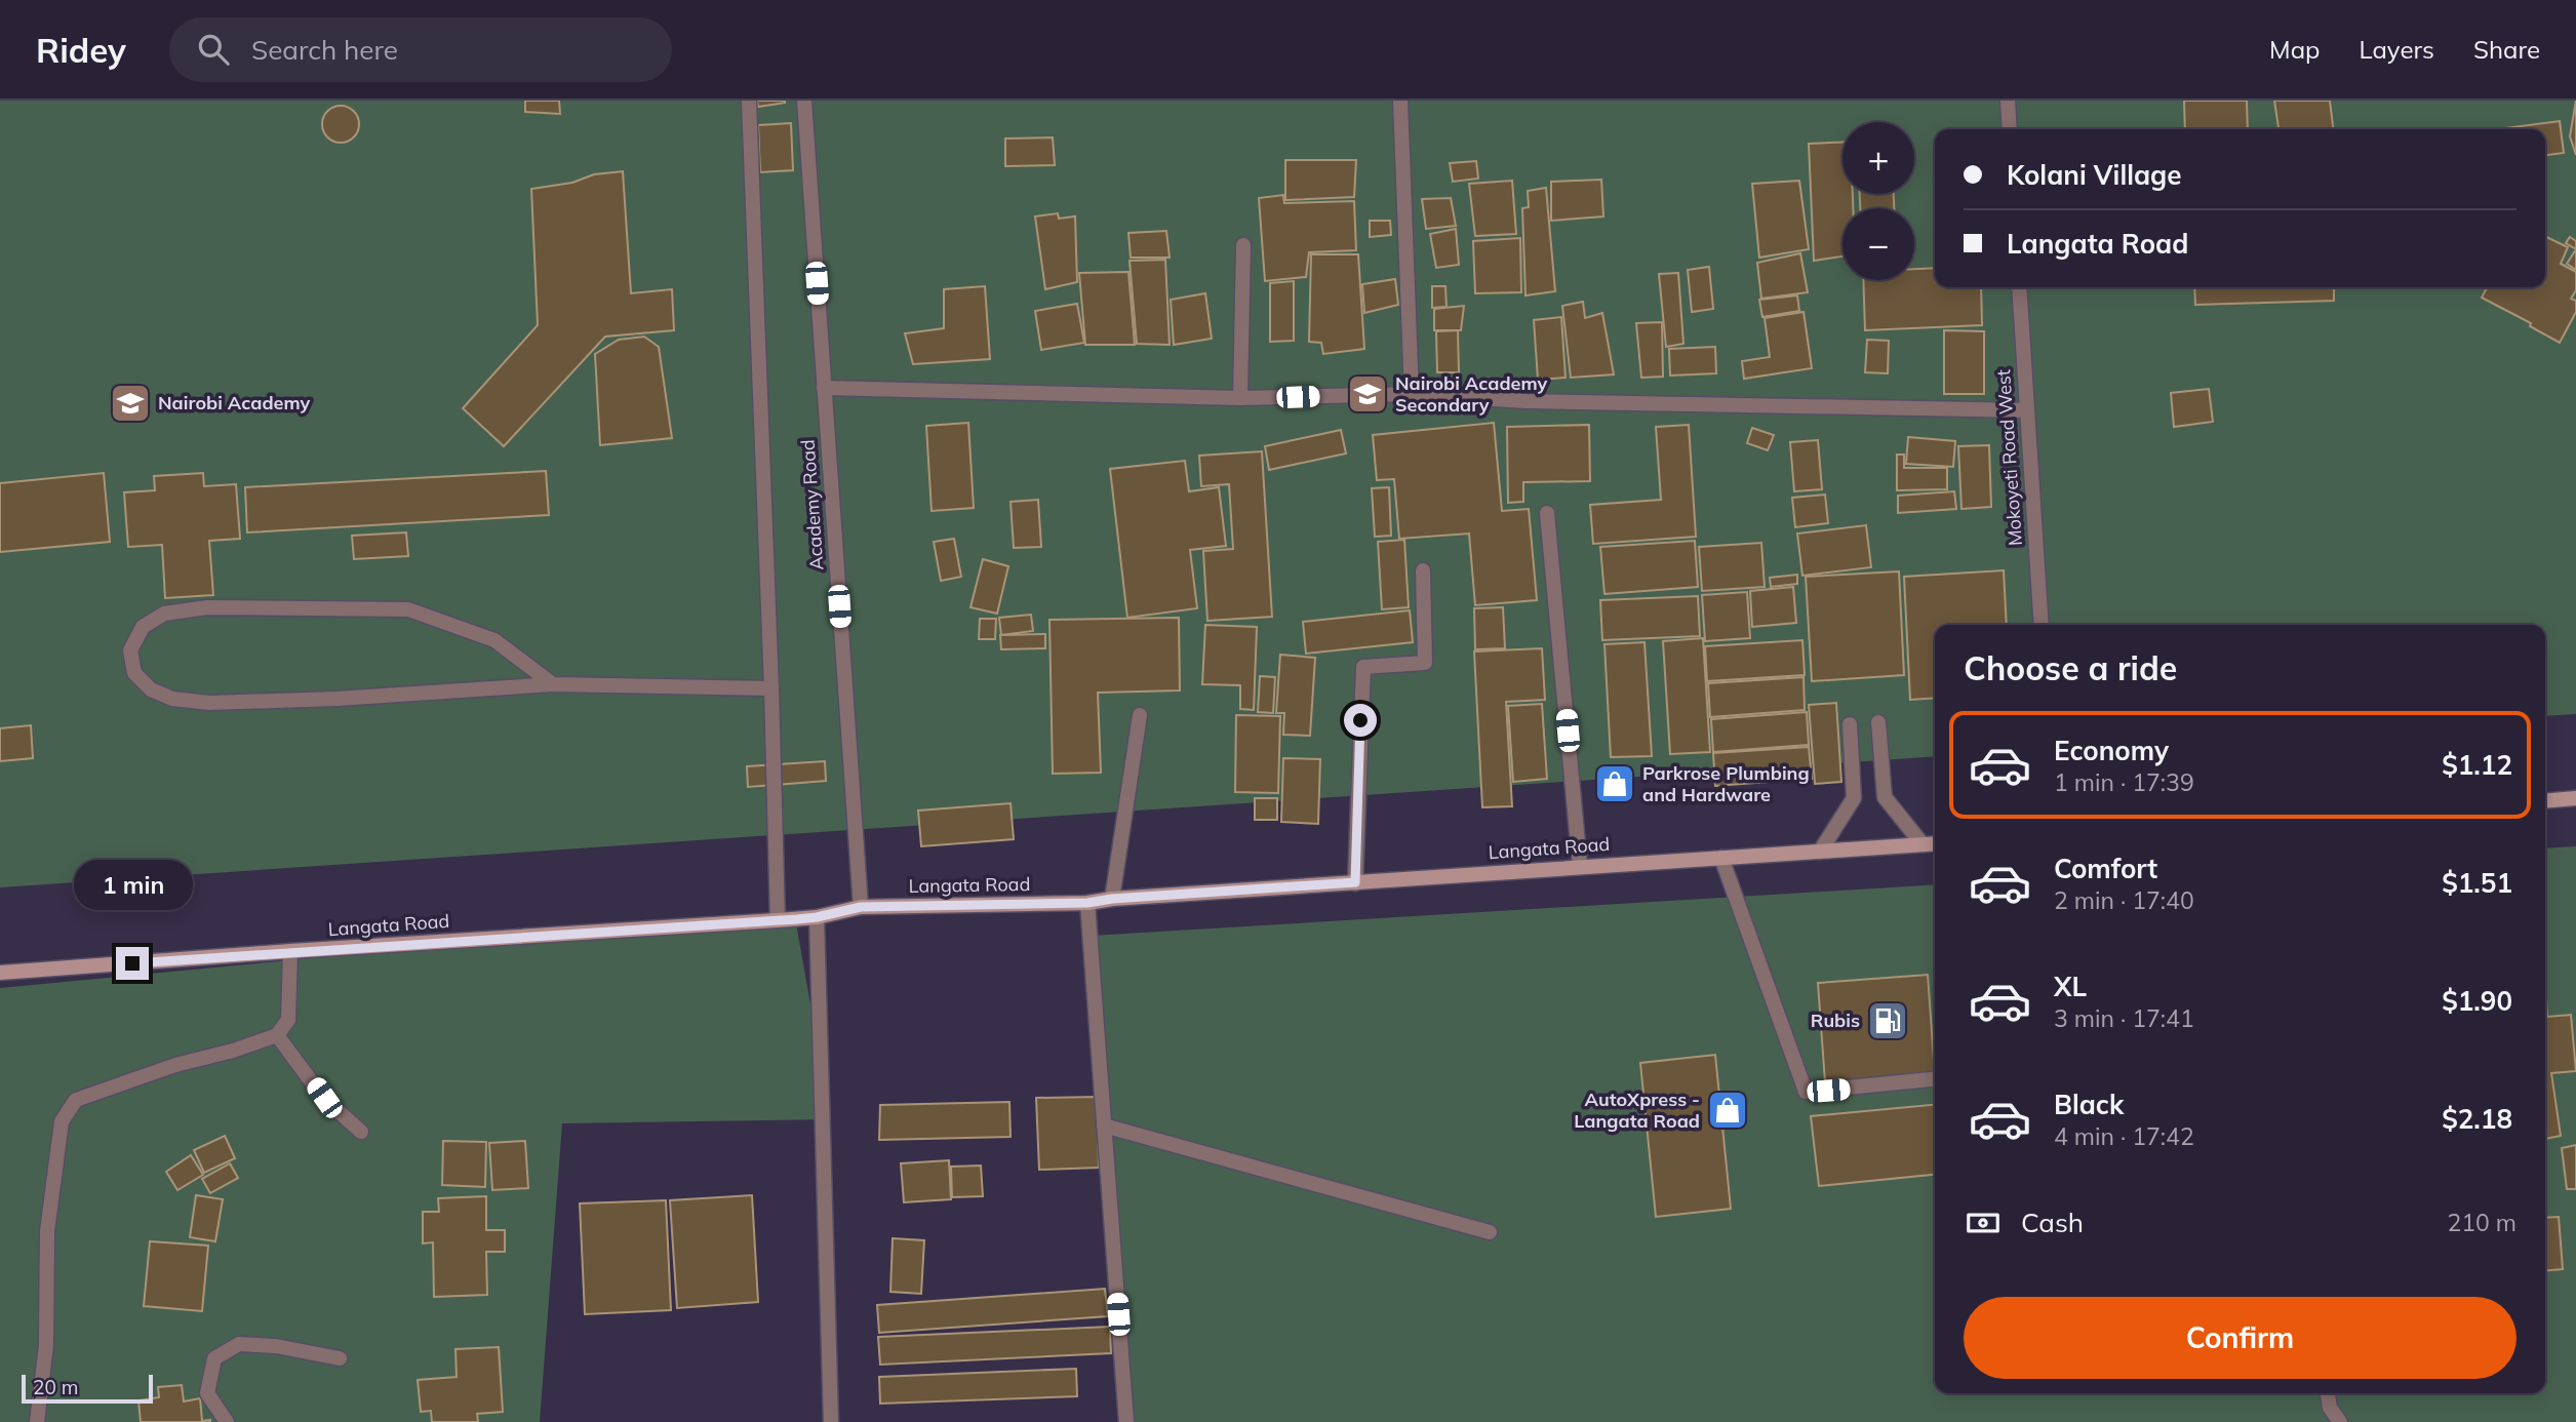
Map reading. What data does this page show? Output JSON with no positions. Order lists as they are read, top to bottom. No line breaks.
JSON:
{"streets":{"main road":["Langata Road"],"street":["Mokoyeti Road West","Academy Road"]},"crossings":[["Academy Road","Langata Road"]],"places":{"school or university":["Nairobi Academy Secondary","Nairobi Academy"],"shop":["Parkrose Plumbing and Hardware","AutoXpress - Langata Road"],"fuel station":["Rubis"]},"scale_bar":"20 m","page":{"header":"Ridey","search":"Search here","nav":["Map","Layers","Share"],"map_buttons":["+","−"],"banner":["Kolani Village","Langata Road"],"heading":"Choose a ride","list":[{"name":"Economy","note":"1 min · 17:39","value":"$1.12"},{"name":"Comfort","note":"2 min · 17:40","value":"$1.51"},{"name":"XL","note":"3 min · 17:41","value":"$1.90"},{"name":"Black","note":"4 min · 17:42","value":"$2.18"}],"bubble":"1 min","pay":["Cash","210 m"],"buttons":"Confirm","scale":"20 m"}}
